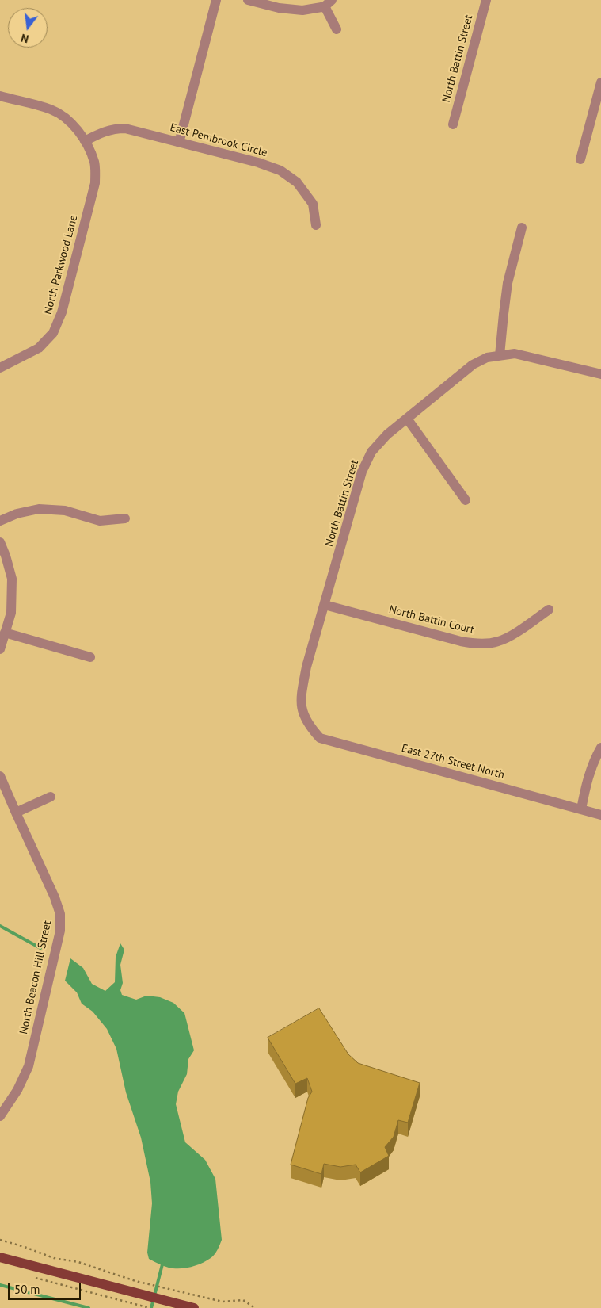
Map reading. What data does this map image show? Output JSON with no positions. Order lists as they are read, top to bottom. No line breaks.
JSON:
{"streets":{"street":["North Battin Street","East Pembrook Circle","North Parkwood Lane","North Battin Court","East 27th Street North","North Beacon Hill Street"]},"crossings":[["North Battin Street","North Battin Court"],["North Battin Street","East 27th Street North"],["East Pembrook Circle","North Parkwood Lane"]],"scale_bar":"50 m","north":"bottom"}
